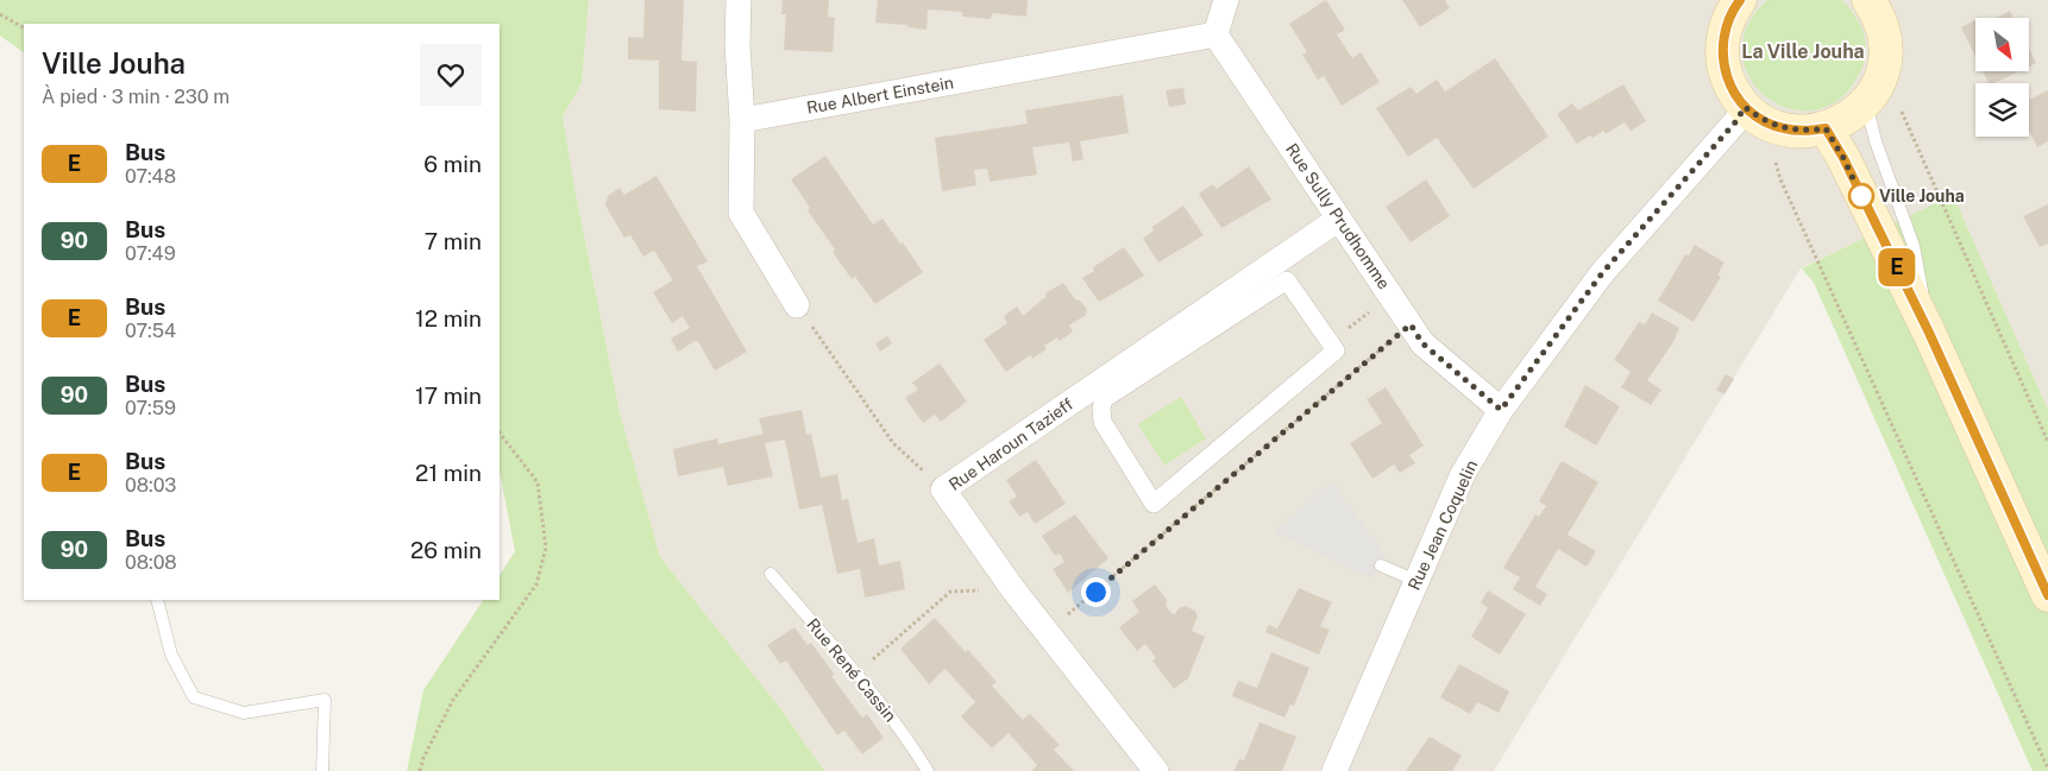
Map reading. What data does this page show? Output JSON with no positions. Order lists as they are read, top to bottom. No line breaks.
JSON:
{"streets":{"street":["Rue Albert Einstein","Rue Sully Prudhomme","Rue Haroun Tazieff","Rue Jean Coquelin"],"lane":["Rue René Cassin"]},"crossings":[["Rue Albert Einstein","Rue Sully Prudhomme"],["Rue Sully Prudhomme","Rue Haroun Tazieff"],["Rue Sully Prudhomme","Rue Jean Coquelin"]],"districts":["La Ville Jouha"],"places":["Ville Jouha"],"lines":["bus line E"],"north":"bottom right","page":{"on_map":"E","heading":["Ville Jouha","À pied · 3 min · 230 m"],"list":[{"mark":"E","name":"Bus","note":"07:48","value":"6 min"},{"mark":"90","name":"Bus","note":"07:49","value":"7 min"},{"mark":"E","name":"Bus","note":"07:54","value":"12 min"},{"mark":"90","name":"Bus","note":"07:59","value":"17 min"},{"mark":"E","name":"Bus","note":"08:03","value":"21 min"},{"mark":"90","name":"Bus","note":"08:08","value":"26 min"}]}}
